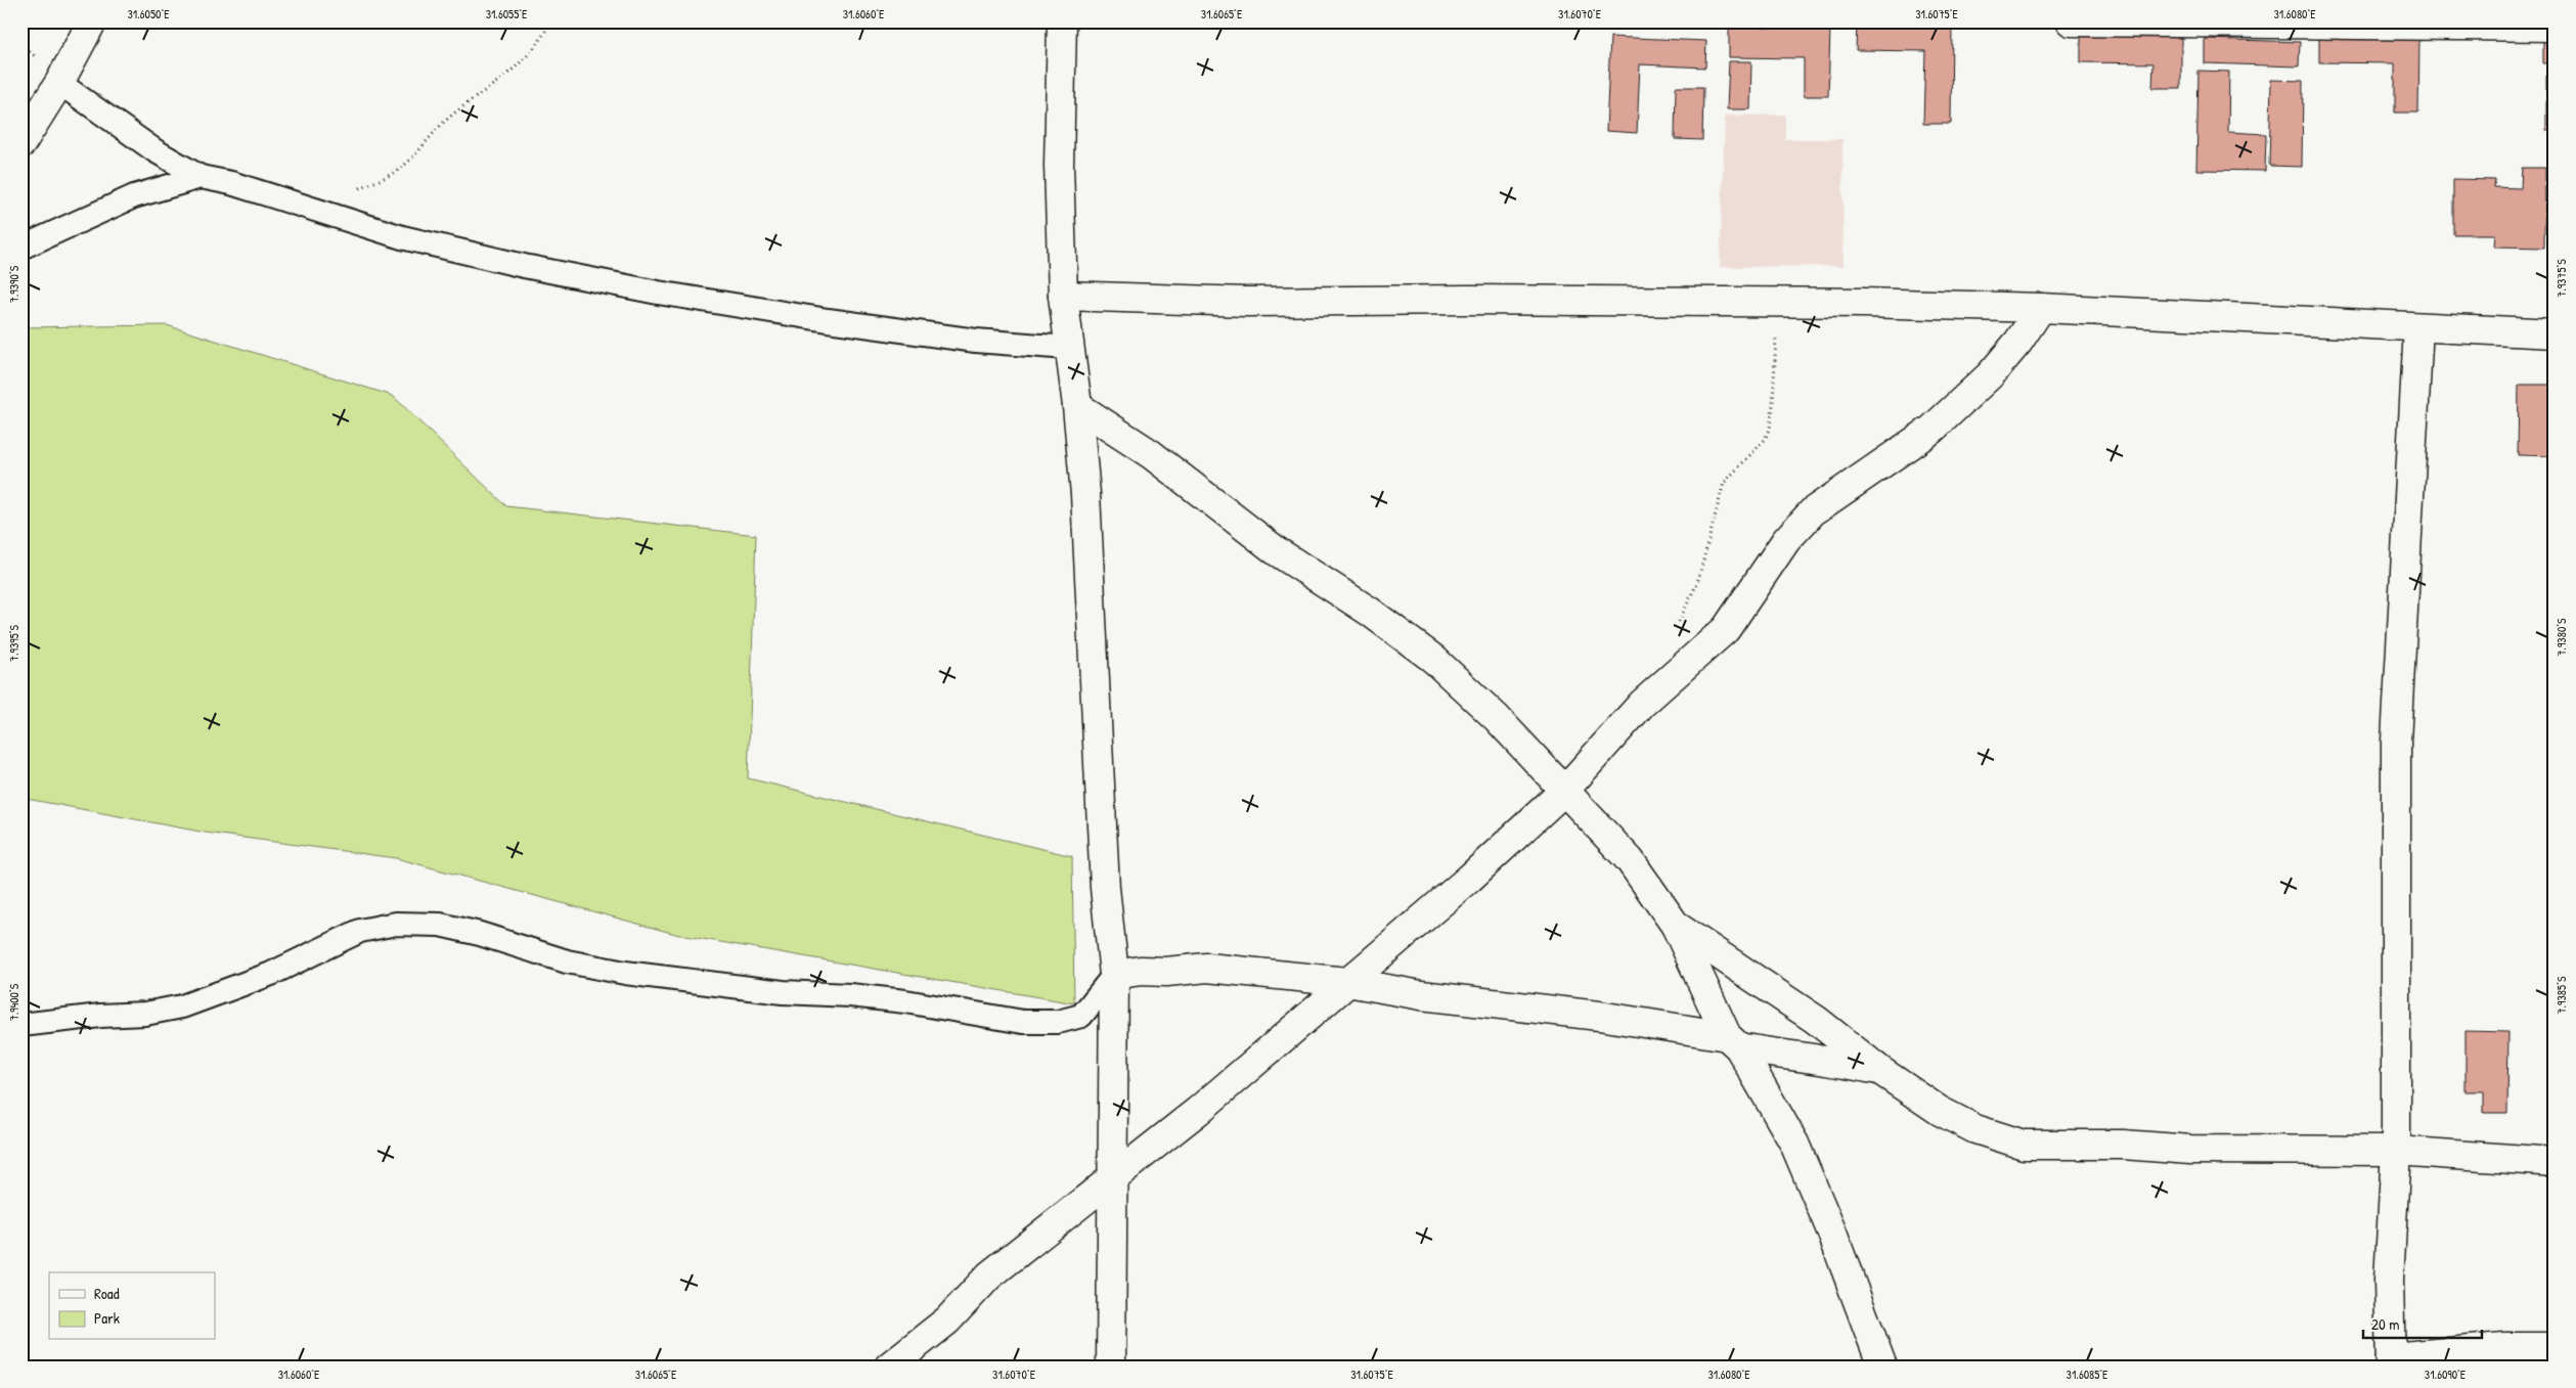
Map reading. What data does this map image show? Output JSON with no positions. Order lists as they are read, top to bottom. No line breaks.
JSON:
{"legend":["Road","Park"],"scale_bar":"20 m","coordinates":["31.6050°E","31.6055°E","31.6060°E","31.6065°E","31.6070°E","31.6075°E","31.6080°E","7.9375°S","7.9390°S","7.9380°S","7.9395°S","7.9385°S","7.9400°S","31.6085°E","31.6090°E"]}
